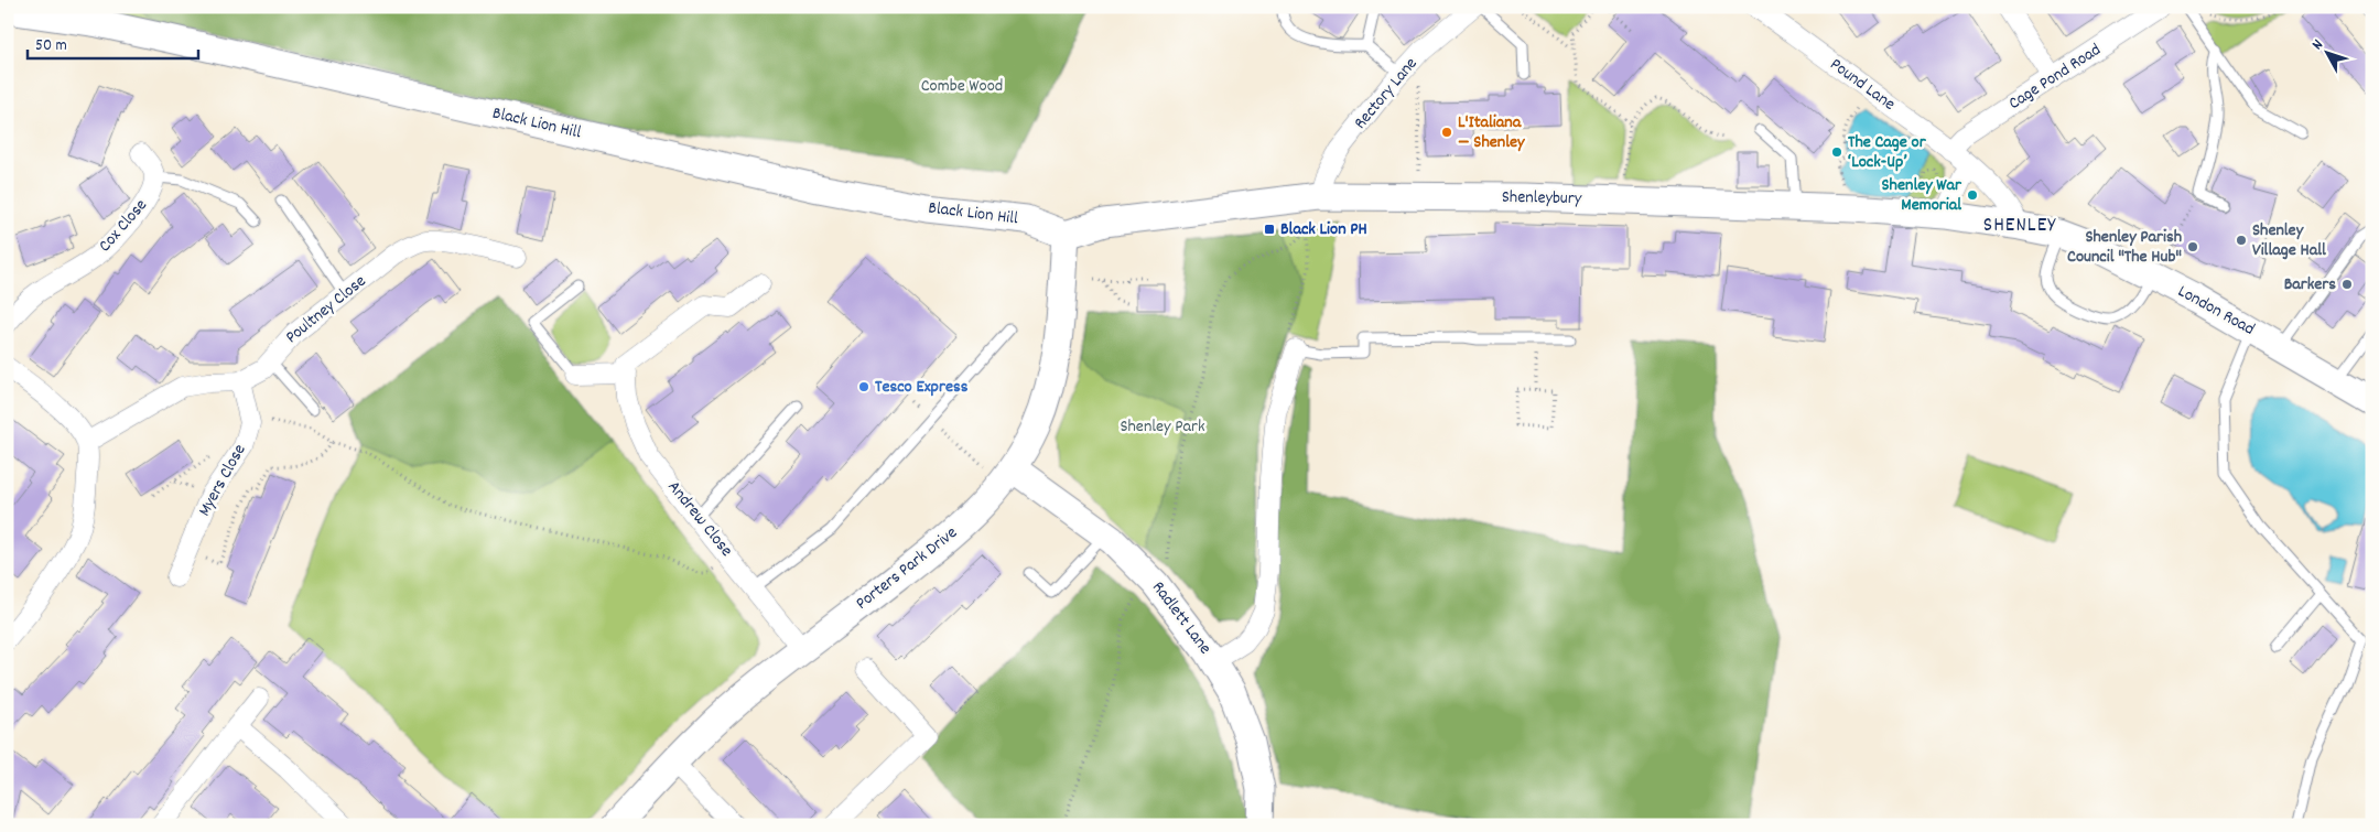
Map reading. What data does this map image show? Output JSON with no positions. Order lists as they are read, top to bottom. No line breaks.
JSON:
{"streets":{"main road":["Black Lion Hill","Shenleybury","London Road","Porters Park Drive","Radlett Lane"],"street":["Cage Pond Road","Pound Lane","Rectory Lane","Cox Close","Poultney Close","Myers Close","Andrew Close"]},"crossings":[["Cage Pond Road","Pound Lane"],["Pound Lane","Shenleybury"],["Pound Lane","London Road"],["Rectory Lane","Shenleybury"],["Black Lion Hill","Shenleybury"],["Black Lion Hill","Porters Park Drive"],["Shenleybury","London Road"],["Shenleybury","Porters Park Drive"],["Poultney Close","Myers Close"],["Andrew Close","Porters Park Drive"],["Porters Park Drive","Radlett Lane"]],"districts":["SHENLEY"],"parks":["Combe Wood","Shenley Park"],"places":{"other":["L'Italiana — Shenley","The Cage or ‘Lock-Up’","Shenley War Memorial","Shenley Village Hall","Shenley Parish Council \"The Hub\"","Barkers","Tesco Express"],"transit":["Black Lion PH"]},"scale_bar":"50 m","north":"top left"}
